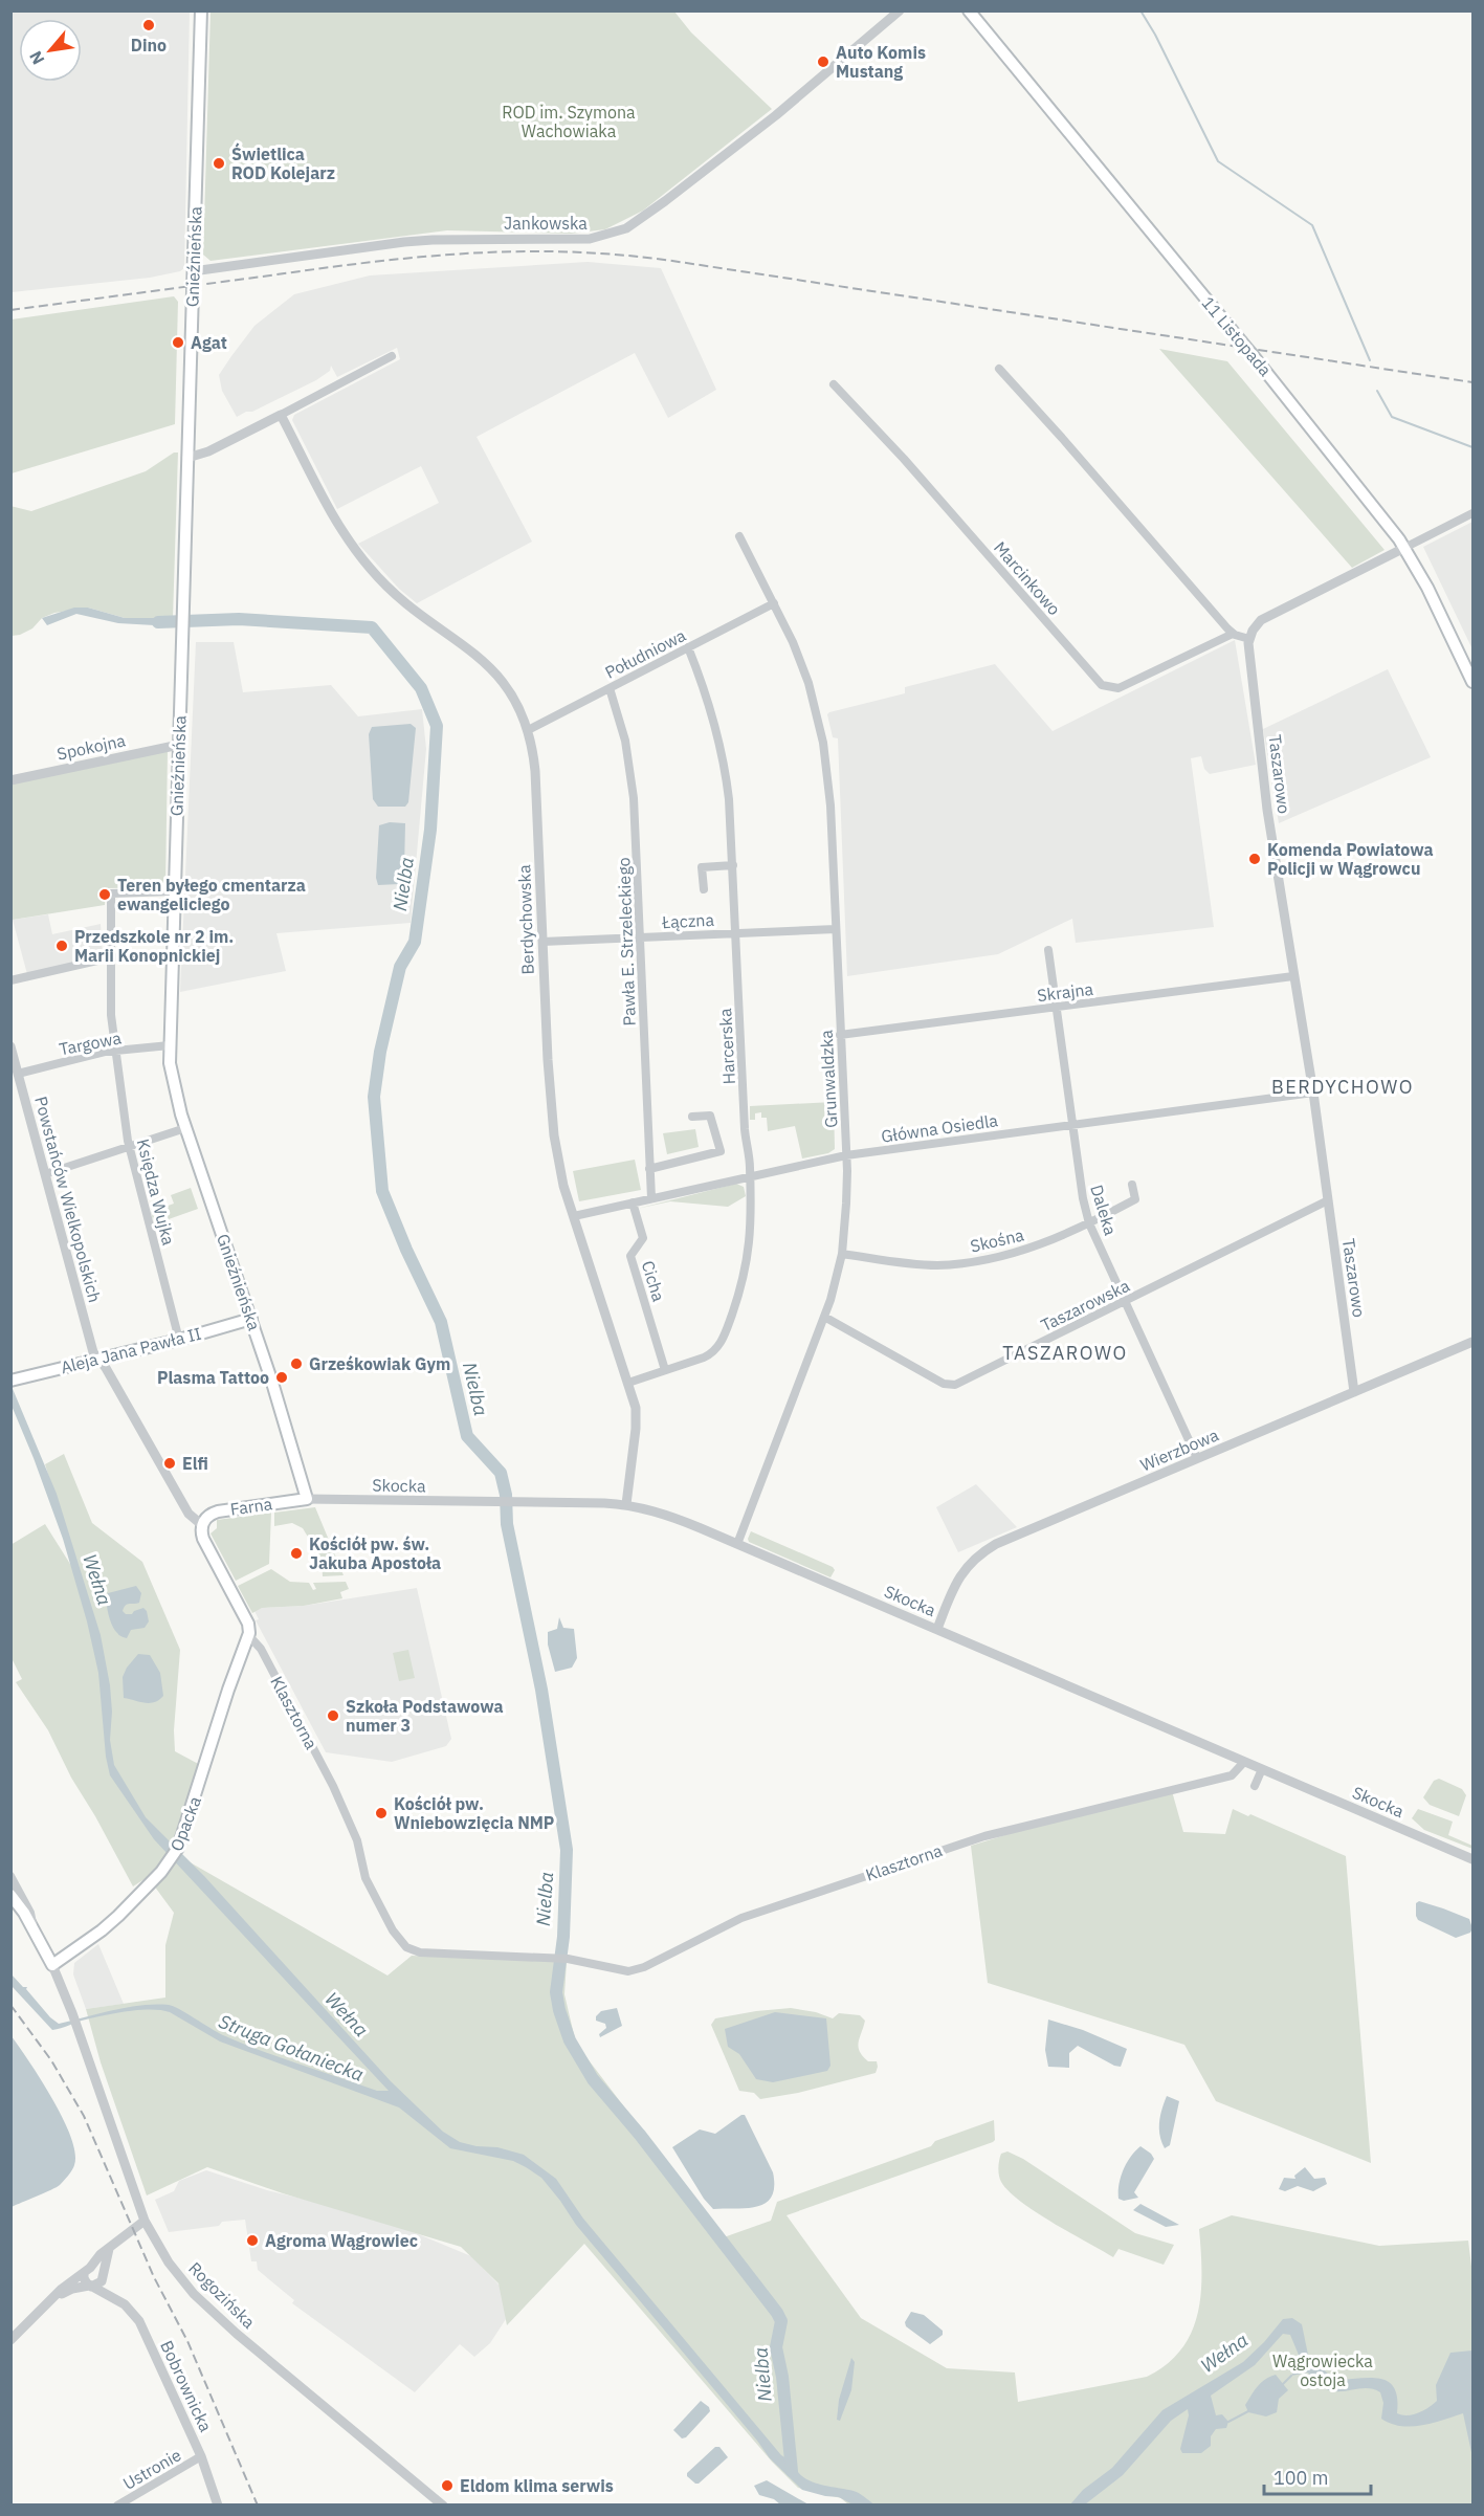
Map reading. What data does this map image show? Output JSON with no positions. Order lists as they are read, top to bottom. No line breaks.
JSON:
{"streets":{"main road":["Gnieźnieńska","11 Listopada","Aleja Jana Pawła II","Farna","Klasztorna","Opacka"],"street":["Jankowska","Marcinkowo","Południowa","Spokojna","Taszarowo","Berdychowska","Łączna","Pawła E. Strzeleckiego","Skrajna","Targowa","Harcerska","Grunwaldzka","Główna Osiedla","Księdza Wujka","Powstańców Wielkopolskich","Daleka","Skośna","Cicha","Taszarowska","Wierzbowa","Skocka","Rogozińska","Bobrownicka","Ustronie"]},"crossings":[["Jankowska","Gnieźnieńska"],["Gnieźnieńska","Spokojna"],["Gnieźnieńska","Targowa"],["Gnieźnieńska","Księdza Wujka"],["Gnieźnieńska","Aleja Jana Pawła II"],["Gnieźnieńska","Skocka"],["Gnieźnieńska","Farna"],["Południowa","Berdychowska"],["Południowa","Pawła E. Strzeleckiego"],["Południowa","Harcerska"],["Południowa","Grunwaldzka"],["Taszarowo","Skrajna"],["Taszarowo","Główna Osiedla"],["Taszarowo","Taszarowska"],["Taszarowo","Wierzbowa"],["Berdychowska","Łączna"],["Berdychowska","Harcerska"],["Berdychowska","Główna Osiedla"],["Berdychowska","Skocka"],["Łączna","Pawła E. Strzeleckiego"],["Łączna","Harcerska"],["Łączna","Grunwaldzka"],["Pawła E. Strzeleckiego","Główna Osiedla"],["Skrajna","Grunwaldzka"],["Skrajna","Daleka"],["Targowa","Księdza Wujka"],["Targowa","Powstańców Wielkopolskich"],["Harcerska","Główna Osiedla"],["Harcerska","Cicha"],["Grunwaldzka","Główna Osiedla"],["Grunwaldzka","Skośna"],["Grunwaldzka","Taszarowska"],["Grunwaldzka","Skocka"],["Główna Osiedla","Daleka"],["Główna Osiedla","Cicha"],["Księdza Wujka","Aleja Jana Pawła II"],["Powstańców Wielkopolskich","Aleja Jana Pawła II"],["Powstańców Wielkopolskich","Klasztorna"],["Daleka","Skośna"],["Daleka","Taszarowska"],["Daleka","Wierzbowa"],["Aleja Jana Pawła II","Klasztorna"],["Wierzbowa","Skocka"],["Skocka","Farna"],["Skocka","Klasztorna"],["Farna","Klasztorna"],["Klasztorna","Opacka"],["Opacka","Rogozińska"],["Bobrownicka","Ustronie"]],"districts":["BERDYCHOWO","TASZAROWO"],"water":["Nielba","Wełna","Struga Gołaniecka"],"parks":["ROD im. Szymona Wachowiaka","Wągrowiecka ostoja"],"places":["Dino","Auto Komis Mustang","Świetlica ROD Kolejarz","Agat","Komenda Powiatowa Policji w Wągrowcu","Teren byłego cmentarza ewangeliciego","Przedszkole nr 2 im. Marii Konopnickiej","Grześkowiak Gym","Plasma Tattoo","Elfi","Kościół pw. św. Jakuba Apostoła","Szkoła Podstawowa numer 3","Kościół pw. Wniebowzięcia NMP","Agroma Wągrowiec","Eldom klima serwis"],"scale_bar":"100 m","north":"bottom left"}
